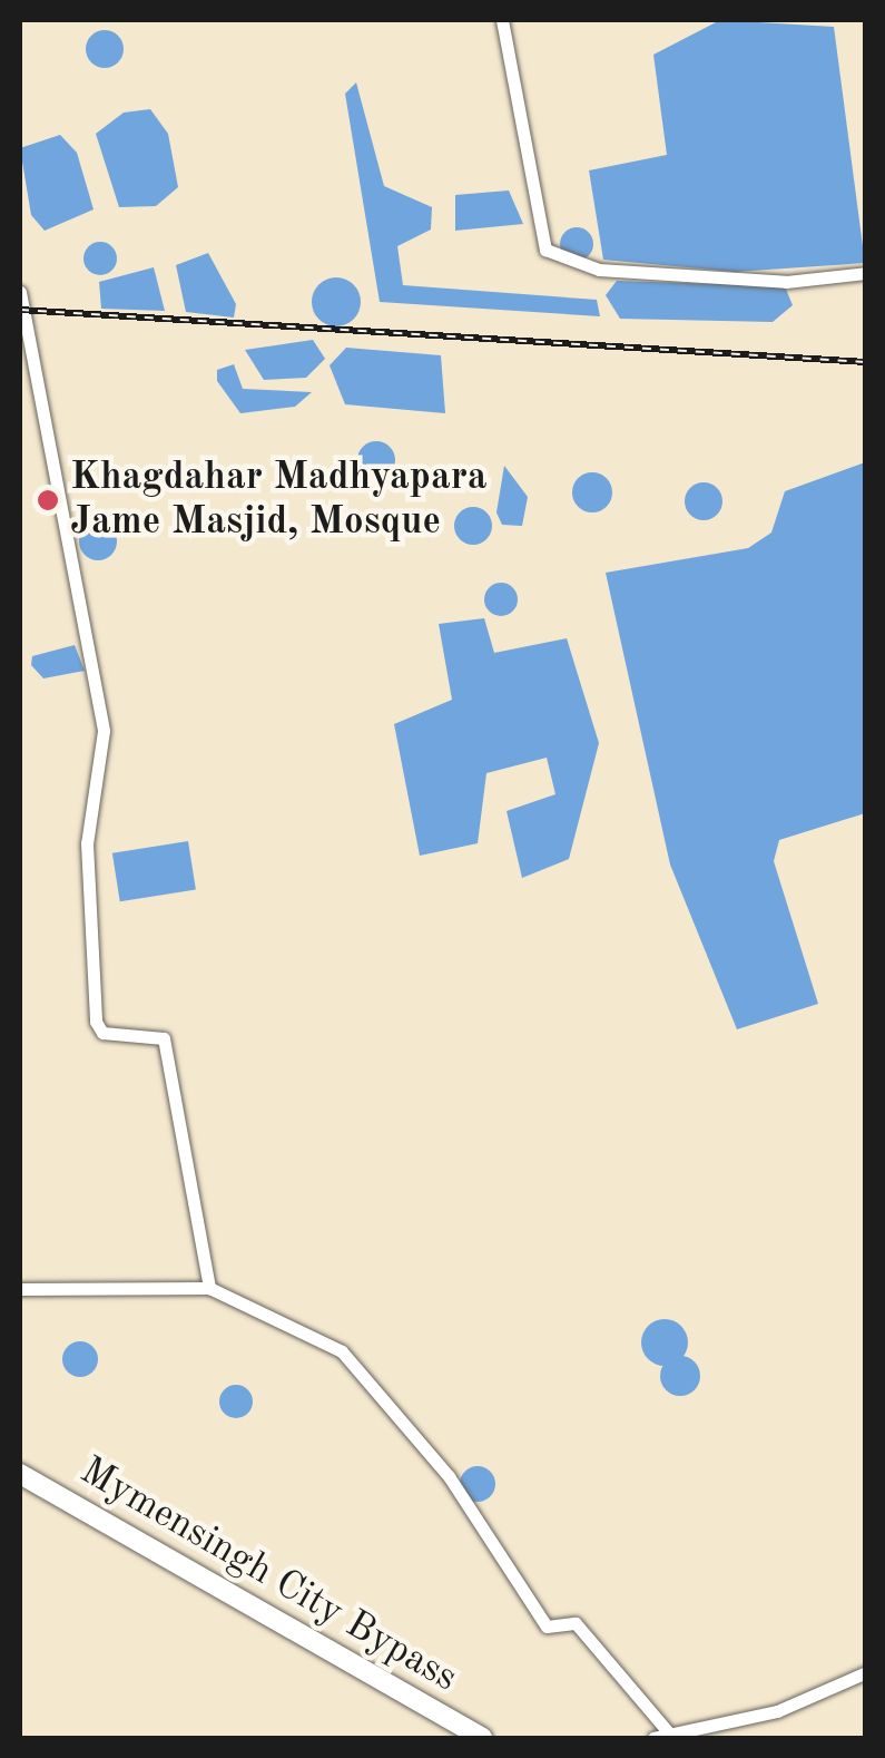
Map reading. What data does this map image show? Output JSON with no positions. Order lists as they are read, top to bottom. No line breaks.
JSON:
{"streets":{"highway":["Mymensingh City Bypass"]},"places":["Khagdahar Madhyapara Jame Masjid, Mosque"]}
